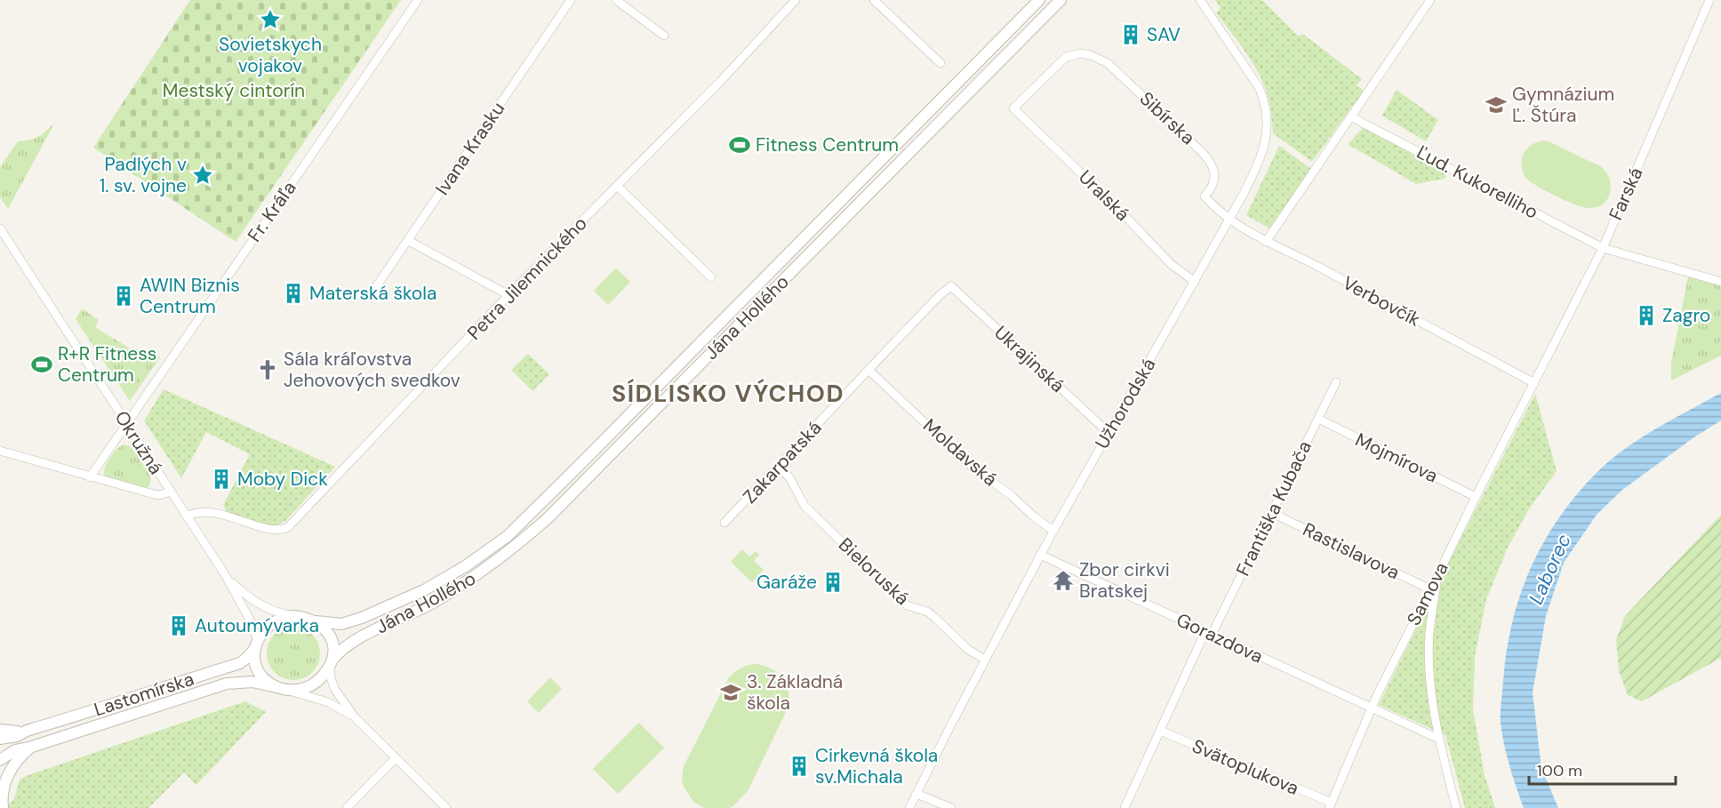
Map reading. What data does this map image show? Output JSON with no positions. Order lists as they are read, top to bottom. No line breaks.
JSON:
{"streets":{"street":["Sibírska","Ivana Krasku","Ľud. Kukorelliho","Farská","Uralská","Fr. Kráľa","Petra Jilemnického","Verbovčík","Jána Hollého","Ukrajinská","Užhorodská","Okružná","Moldavská","Mojmírova","Zakarpatská","Františka Kubača","Rastislavova","Bieloruská","Samova","Gorazdova","Lastomírska","Svätoplukova"]},"crossings":[["Sibírska","Uralská"],["Sibírska","Verbovčík"],["Ľud. Kukorelliho","Farská"],["Farská","Verbovčík"],["Farská","Samova"],["Uralská","Užhorodská"],["Fr. Kráľa","Okružná"],["Petra Jilemnického","Okružná"],["Verbovčík","Užhorodská"],["Verbovčík","Samova"],["Jána Hollého","Lastomírska"],["Ukrajinská","Užhorodská"],["Ukrajinská","Zakarpatská"],["Užhorodská","Moldavská"],["Užhorodská","Bieloruská"],["Užhorodská","Gorazdova"],["Moldavská","Zakarpatská"],["Mojmírova","Františka Kubača"],["Mojmírova","Samova"],["Zakarpatská","Bieloruská"],["Františka Kubača","Rastislavova"],["Františka Kubača","Gorazdova"],["Františka Kubača","Svätoplukova"],["Rastislavova","Samova"],["Samova","Gorazdova"],["Samova","Svätoplukova"]],"districts":["SÍDLISKO VÝCHOD"],"water":["Laborec"],"parks":["Mestský cintorín"],"places":{"place":["Sovietskych vojakov","Padlých v 1. sv. vojne"],"building":["SAV","Materská škola","AWIN Biznis Centrum","Zagro","Moby Dick","Garáže","Autoumývarka","Cirkevná škola sv.Michala"],"school or university":["Gymnázium Ľ. Štúra","3. Základná škola"],"sports":["Fitness Centrum","R+R Fitness Centrum"],"church":["Sála kráľovstva Jehovových svedkov"],"temple":["Zbor cirkvi Bratskej"]},"scale_bar":"100 m"}
